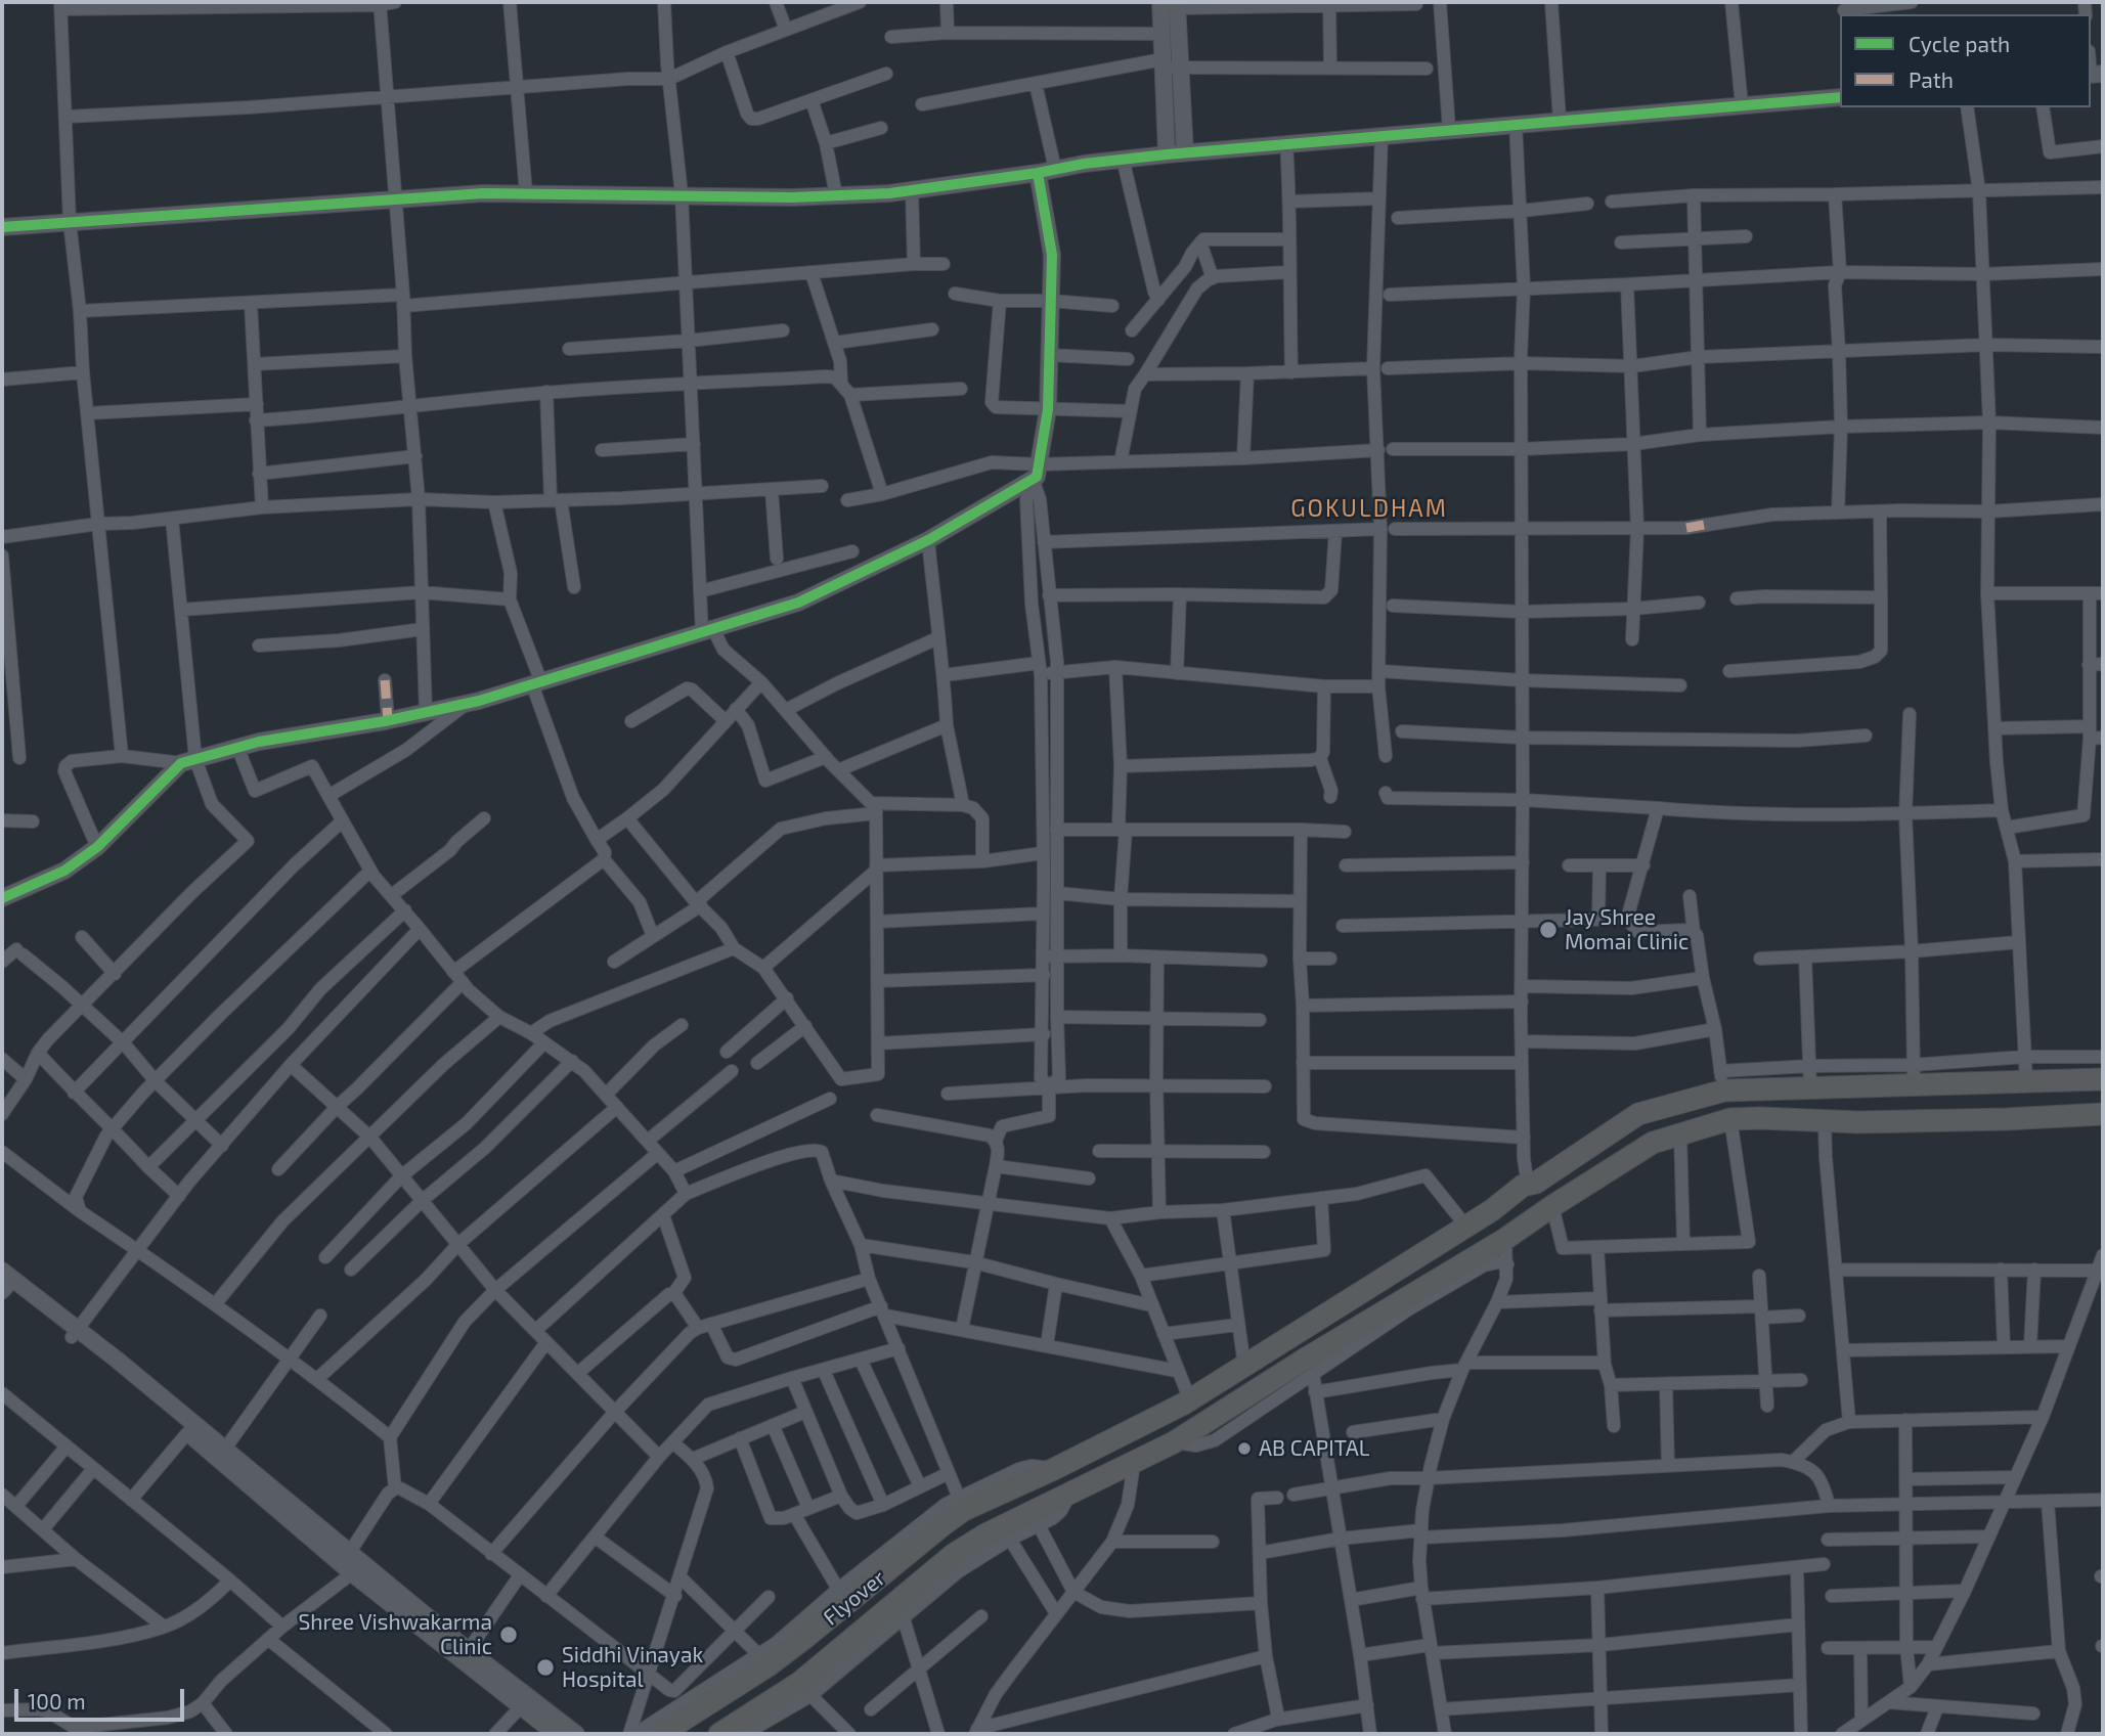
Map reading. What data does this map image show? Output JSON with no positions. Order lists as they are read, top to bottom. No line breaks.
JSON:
{"streets":{"highway":["Flyover"]},"districts":["GOKULDHAM"],"places":["Jay Shree Momai Clinic","AB CAPITAL","Shree Vishwakarma Clinic","Siddhi Vinayak Hospital"],"legend":["Cycle path","Path"],"scale_bar":"100 m"}
